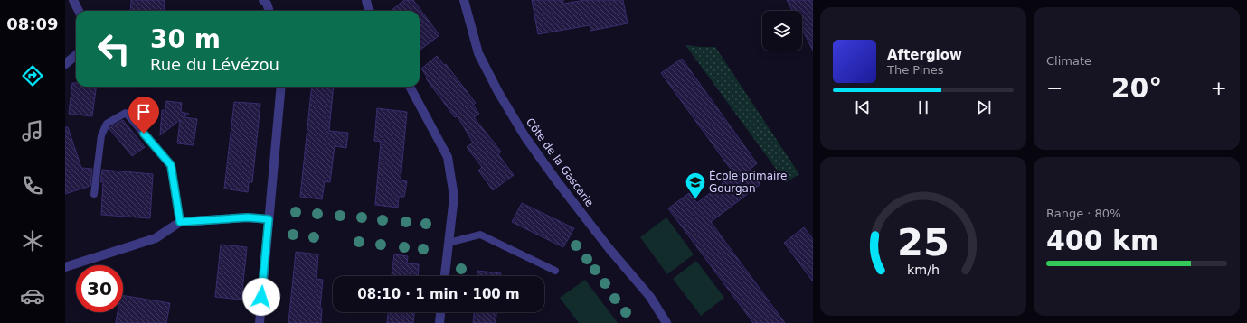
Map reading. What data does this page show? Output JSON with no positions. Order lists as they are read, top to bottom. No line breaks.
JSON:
{"streets":{"street":["Côte de la Gascarie"]},"places":{"school or university":["École primaire Gourgan"]},"page":{"tabs":"08:09","tile":["Climate",["Range · 80%","400 km"]],"turn":["30 m","Rue du Lévézou"],"song":["Afterglow","The Pines"],"heat":["−","20°","+"],"limit":"30","trip":"08:10 · 1 min · 100 m","gauge":["25","km/h"]}}
